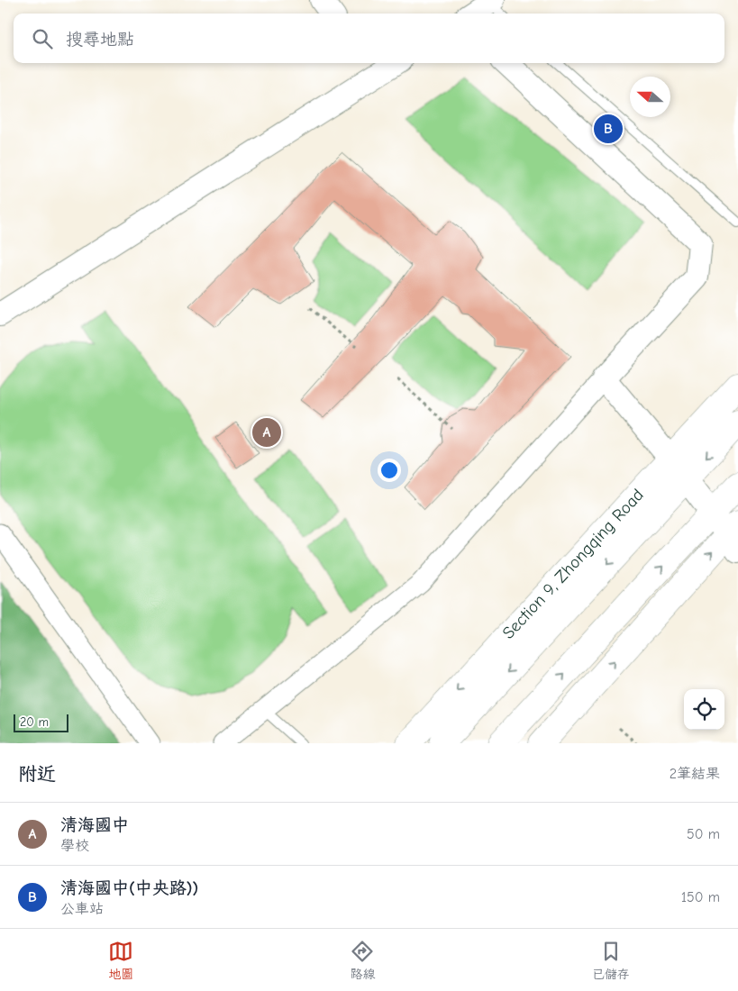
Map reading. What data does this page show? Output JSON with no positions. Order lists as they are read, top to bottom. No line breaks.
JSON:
{"streets":{"main road":["Section 9, Zhongqing Road"]},"scale_bar":"20 m","north":"left","page":{"search":"搜尋地點","pins":["B","A"],"scale":"20 m","heading":["附近","2筆結果"],"list":[{"mark":"A","name":"清海國中","note":"學校","value":"50 m"},{"mark":"B","name":"清海國中(中央路))","note":"公車站","value":"150 m"}],"nav":["地圖","路線","已儲存"]}}
